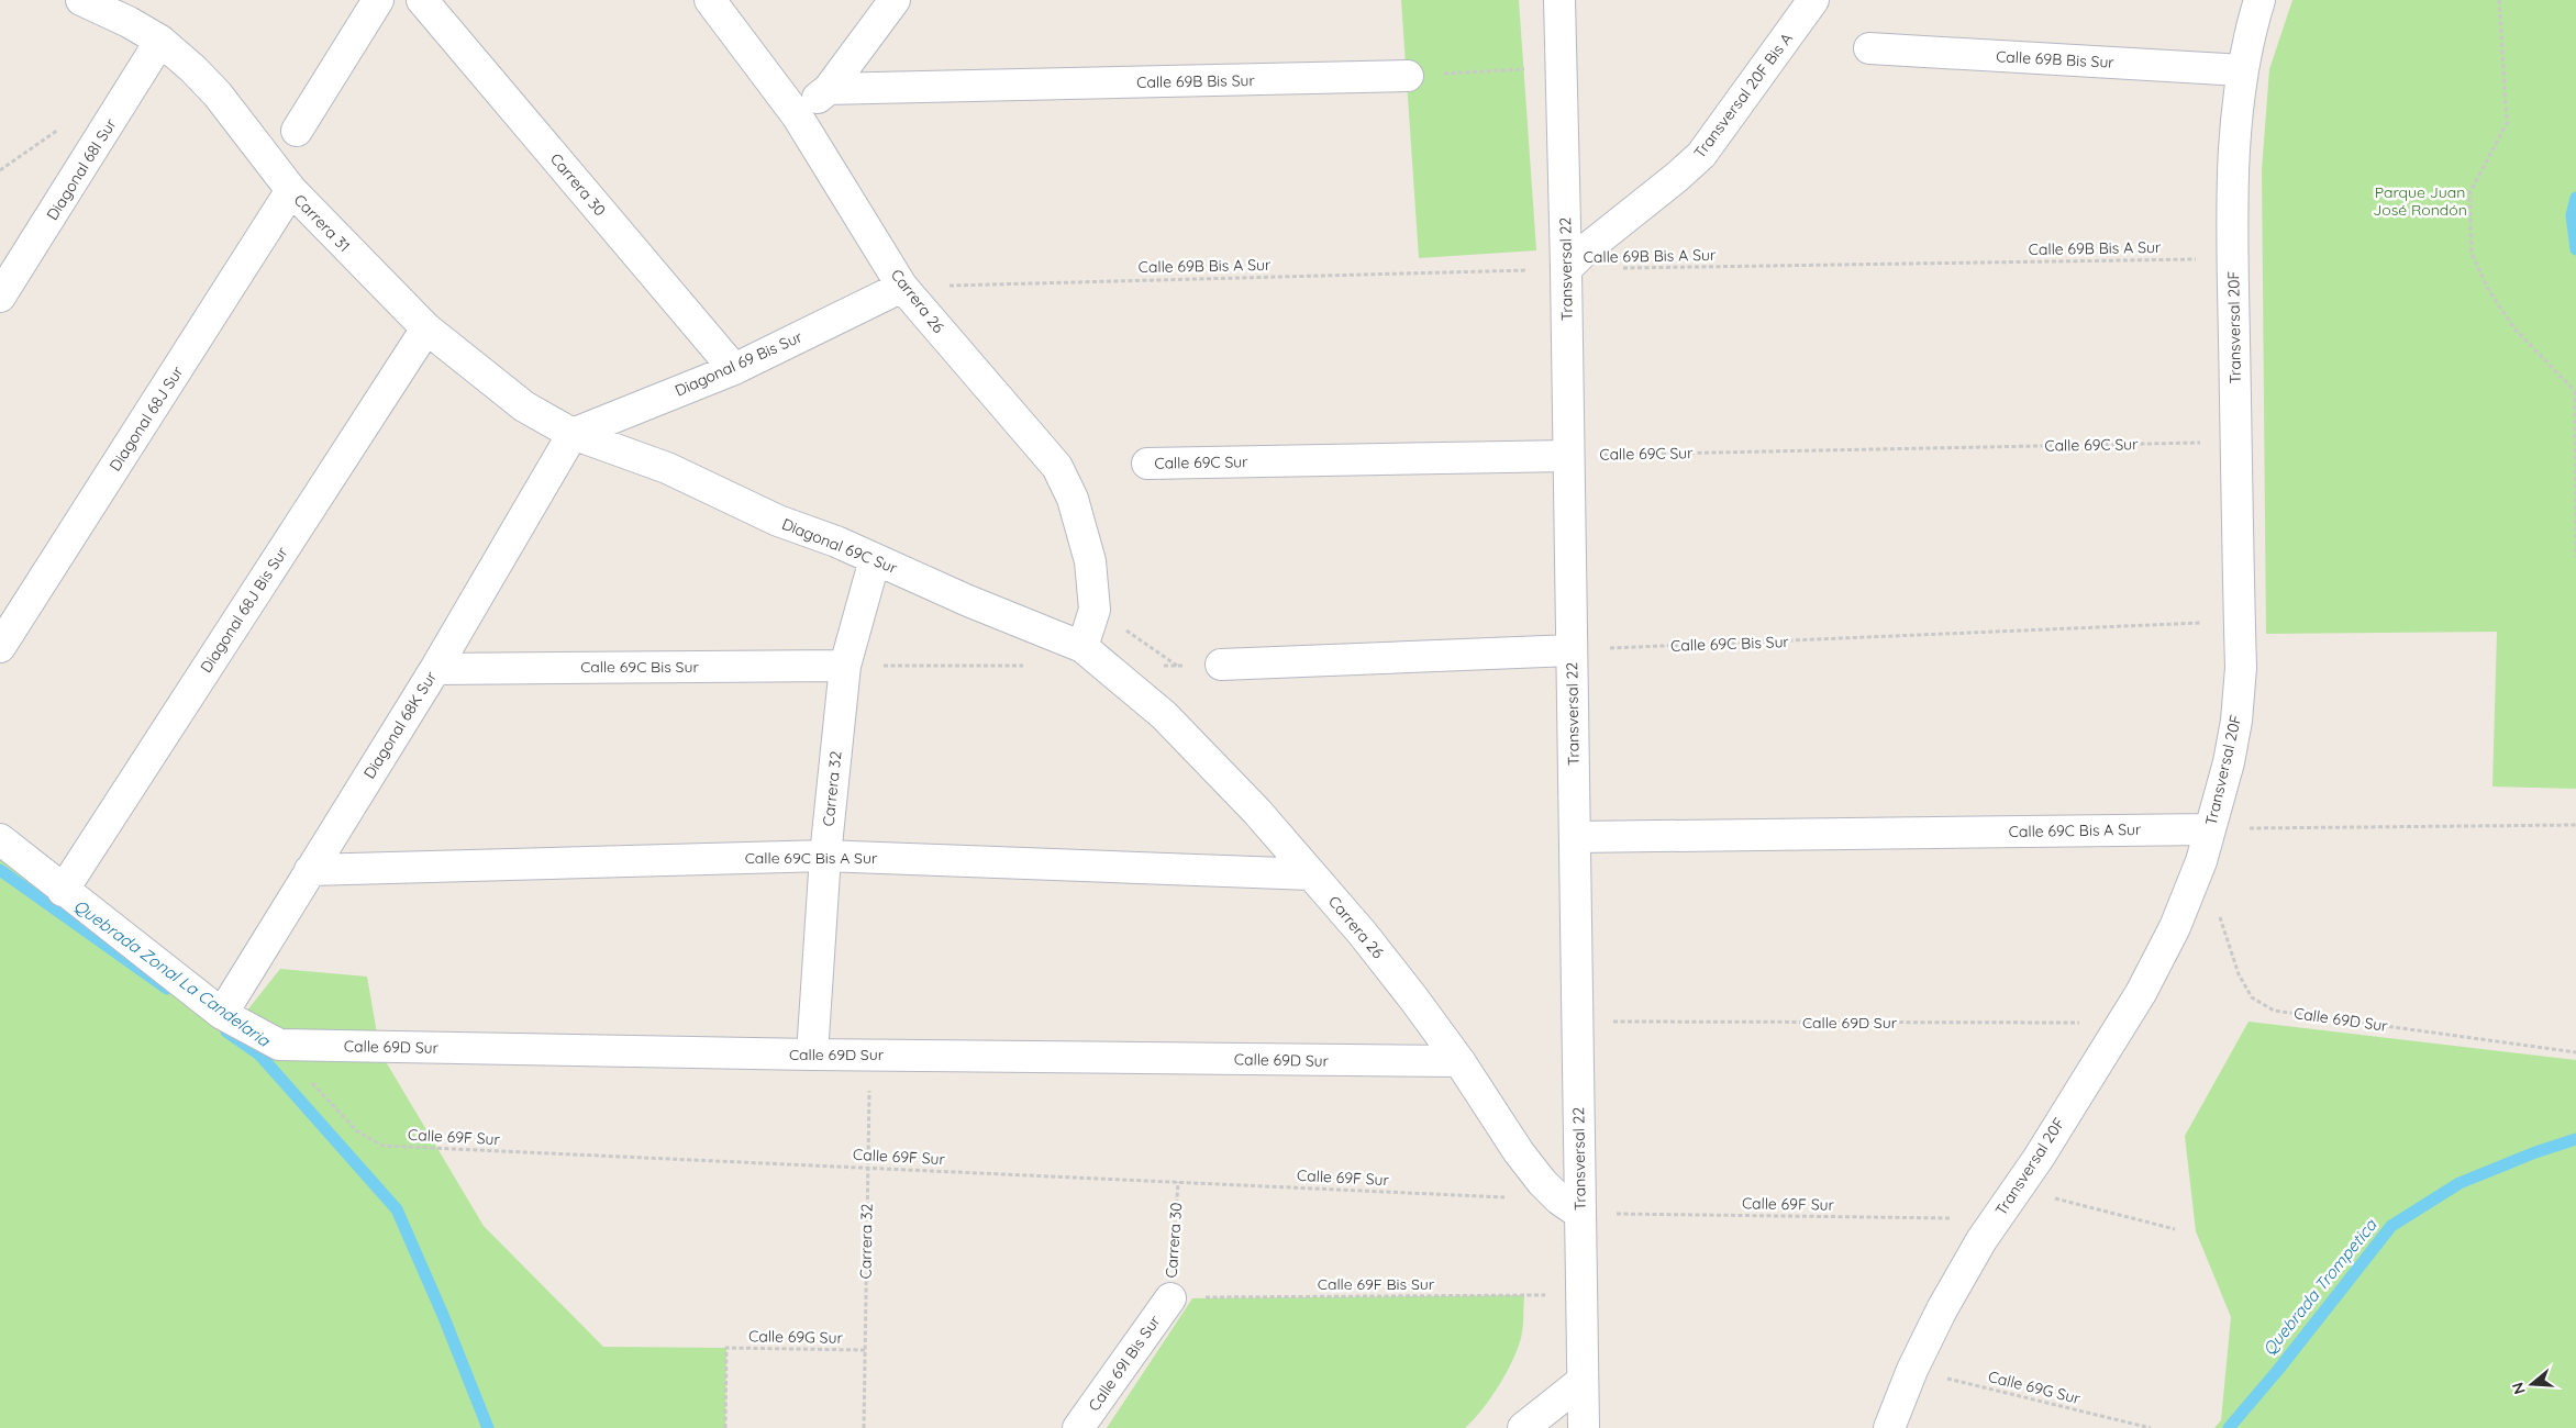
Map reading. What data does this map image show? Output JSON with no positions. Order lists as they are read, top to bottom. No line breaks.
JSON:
{"streets":{"street":["Calle 69B Bis Sur","Transversal 20F Bis A","Diagonal 68I Sur","Carrera 30","Carrera 31","Transversal 22","Carrera 26","Transversal 20F","Diagonal 69 Bis Sur","Diagonal 68J Sur","Calle 69C Sur","Diagonal 69C Sur","Diagonal 68J Bis Sur","Calle 69C Bis Sur","Diagonal 68K Sur","Carrera 32","Calle 69C Bis A Sur","Calle 69D Sur","Calle 69I Bis Sur"],"path":["Calle 69B Bis A Sur","Calle 69F Sur","Calle 69F Bis Sur","Calle 69G Sur"]},"crossings":[["Calle 69B Bis Sur","Transversal 20F"],["Transversal 20F Bis A","Calle 69B Bis A Sur"],["Transversal 20F Bis A","Transversal 22"],["Diagonal 68I Sur","Carrera 31"],["Carrera 30","Diagonal 69 Bis Sur"],["Carrera 30","Calle 69F Sur"],["Carrera 30","Calle 69F Bis Sur"],["Carrera 30","Calle 69I Bis Sur"],["Carrera 31","Diagonal 69 Bis Sur"],["Carrera 31","Diagonal 68J Sur"],["Carrera 31","Diagonal 69C Sur"],["Carrera 31","Diagonal 68J Bis Sur"],["Carrera 31","Diagonal 68K Sur"],["Calle 69B Bis A Sur","Transversal 22"],["Calle 69B Bis A Sur","Carrera 26"],["Calle 69B Bis A Sur","Transversal 20F"],["Calle 69B Bis A Sur","Diagonal 69 Bis Sur"],["Transversal 22","Carrera 26"],["Transversal 22","Calle 69C Sur"],["Transversal 22","Calle 69C Bis Sur"],["Transversal 22","Calle 69C Bis A Sur"],["Transversal 22","Calle 69D Sur"],["Transversal 22","Calle 69F Sur"],["Transversal 22","Calle 69F Bis Sur"],["Carrera 26","Diagonal 69 Bis Sur"],["Carrera 26","Diagonal 69C Sur"],["Carrera 26","Calle 69C Bis A Sur"],["Carrera 26","Calle 69D Sur"],["Carrera 26","Calle 69F Sur"],["Transversal 20F","Calle 69C Sur"],["Transversal 20F","Calle 69C Bis Sur"],["Transversal 20F","Calle 69C Bis A Sur"],["Transversal 20F","Calle 69D Sur"],["Transversal 20F","Calle 69F Sur"],["Transversal 20F","Calle 69G Sur"],["Diagonal 69 Bis Sur","Diagonal 69C Sur"],["Diagonal 69 Bis Sur","Diagonal 68K Sur"],["Diagonal 69C Sur","Diagonal 68K Sur"],["Diagonal 69C Sur","Carrera 32"],["Diagonal 68J Bis Sur","Calle 69D Sur"],["Calle 69C Bis Sur","Diagonal 68K Sur"],["Calle 69C Bis Sur","Carrera 32"],["Diagonal 68K Sur","Calle 69C Bis A Sur"],["Diagonal 68K Sur","Calle 69D Sur"],["Carrera 32","Calle 69C Bis A Sur"],["Carrera 32","Calle 69D Sur"],["Carrera 32","Calle 69F Sur"],["Carrera 32","Calle 69G Sur"],["Calle 69D Sur","Calle 69F Sur"],["Calle 69F Bis Sur","Calle 69I Bis Sur"]],"water":["Quebrada Zonal La Candelaria","Quebrada Trompetica"],"parks":["Parque Juan José Rondón"],"north":"left"}
